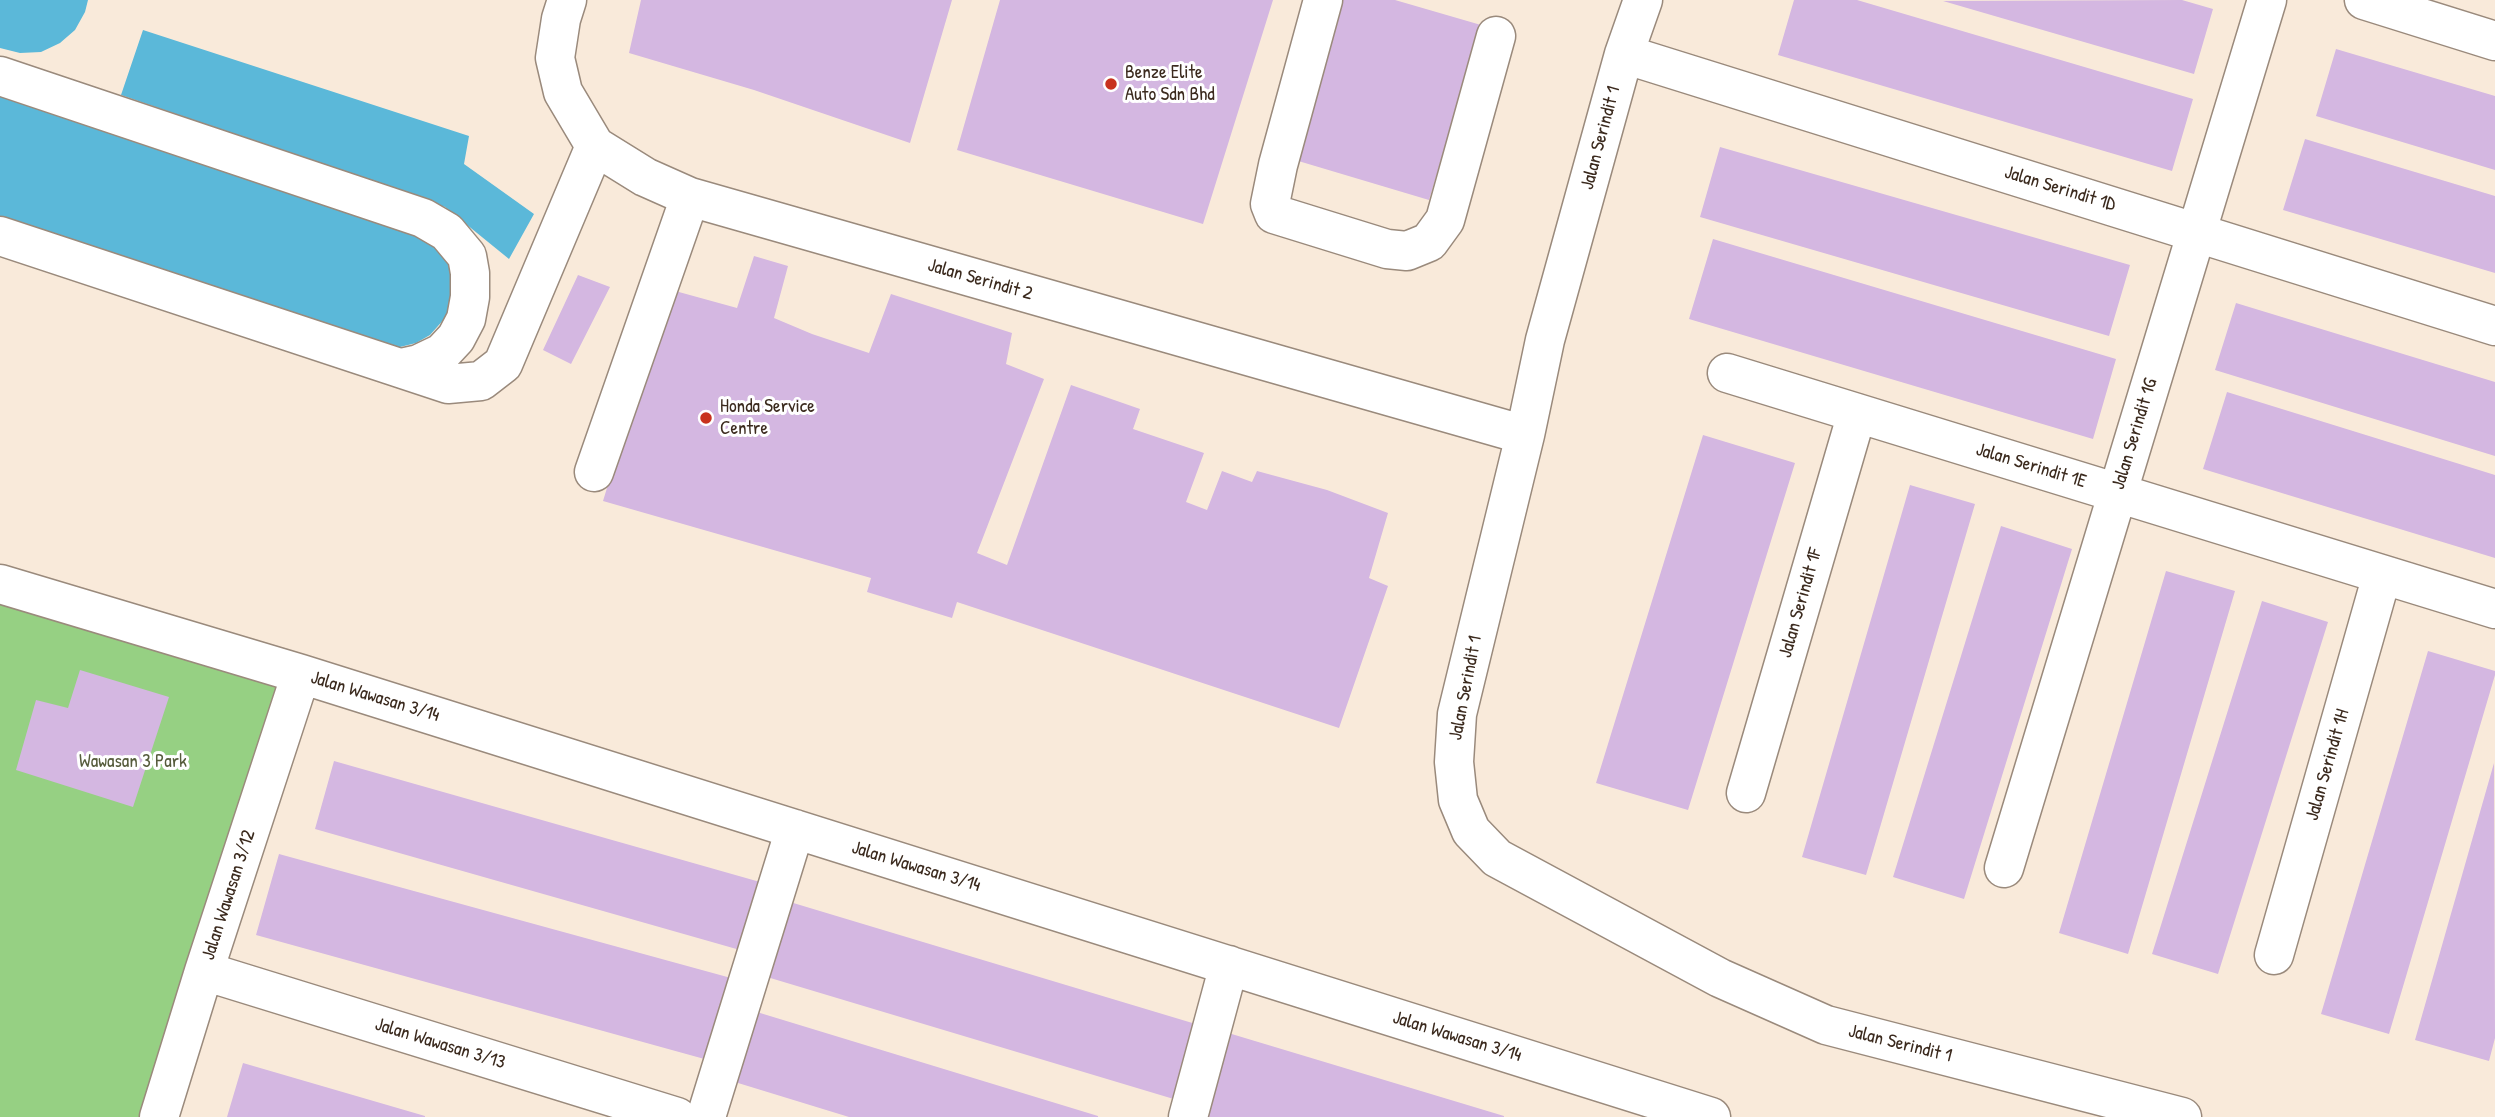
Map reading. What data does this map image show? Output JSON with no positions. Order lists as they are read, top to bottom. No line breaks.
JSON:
{"streets":{"street":["Jalan Serindit 1","Jalan Serindit 1D","Jalan Serindit 2","Jalan Serindit 1G","Jalan Serindit 1E","Jalan Serindit 1F","Jalan Wawasan 3/14","Jalan Serindit 1H","Jalan Wawasan 3/12","Jalan Wawasan 3/13"]},"crossings":[["Jalan Serindit 1","Jalan Serindit 1D"],["Jalan Serindit 1","Jalan Serindit 2"],["Jalan Serindit 1D","Jalan Serindit 1G"],["Jalan Serindit 1G","Jalan Serindit 1E"],["Jalan Serindit 1E","Jalan Serindit 1F"],["Jalan Serindit 1E","Jalan Serindit 1H"],["Jalan Wawasan 3/14","Jalan Wawasan 3/12"],["Jalan Wawasan 3/12","Jalan Wawasan 3/13"]],"parks":["Wawasan 3 Park"],"places":["Benze Elite Auto Sdn Bhd","Honda Service Centre"]}
